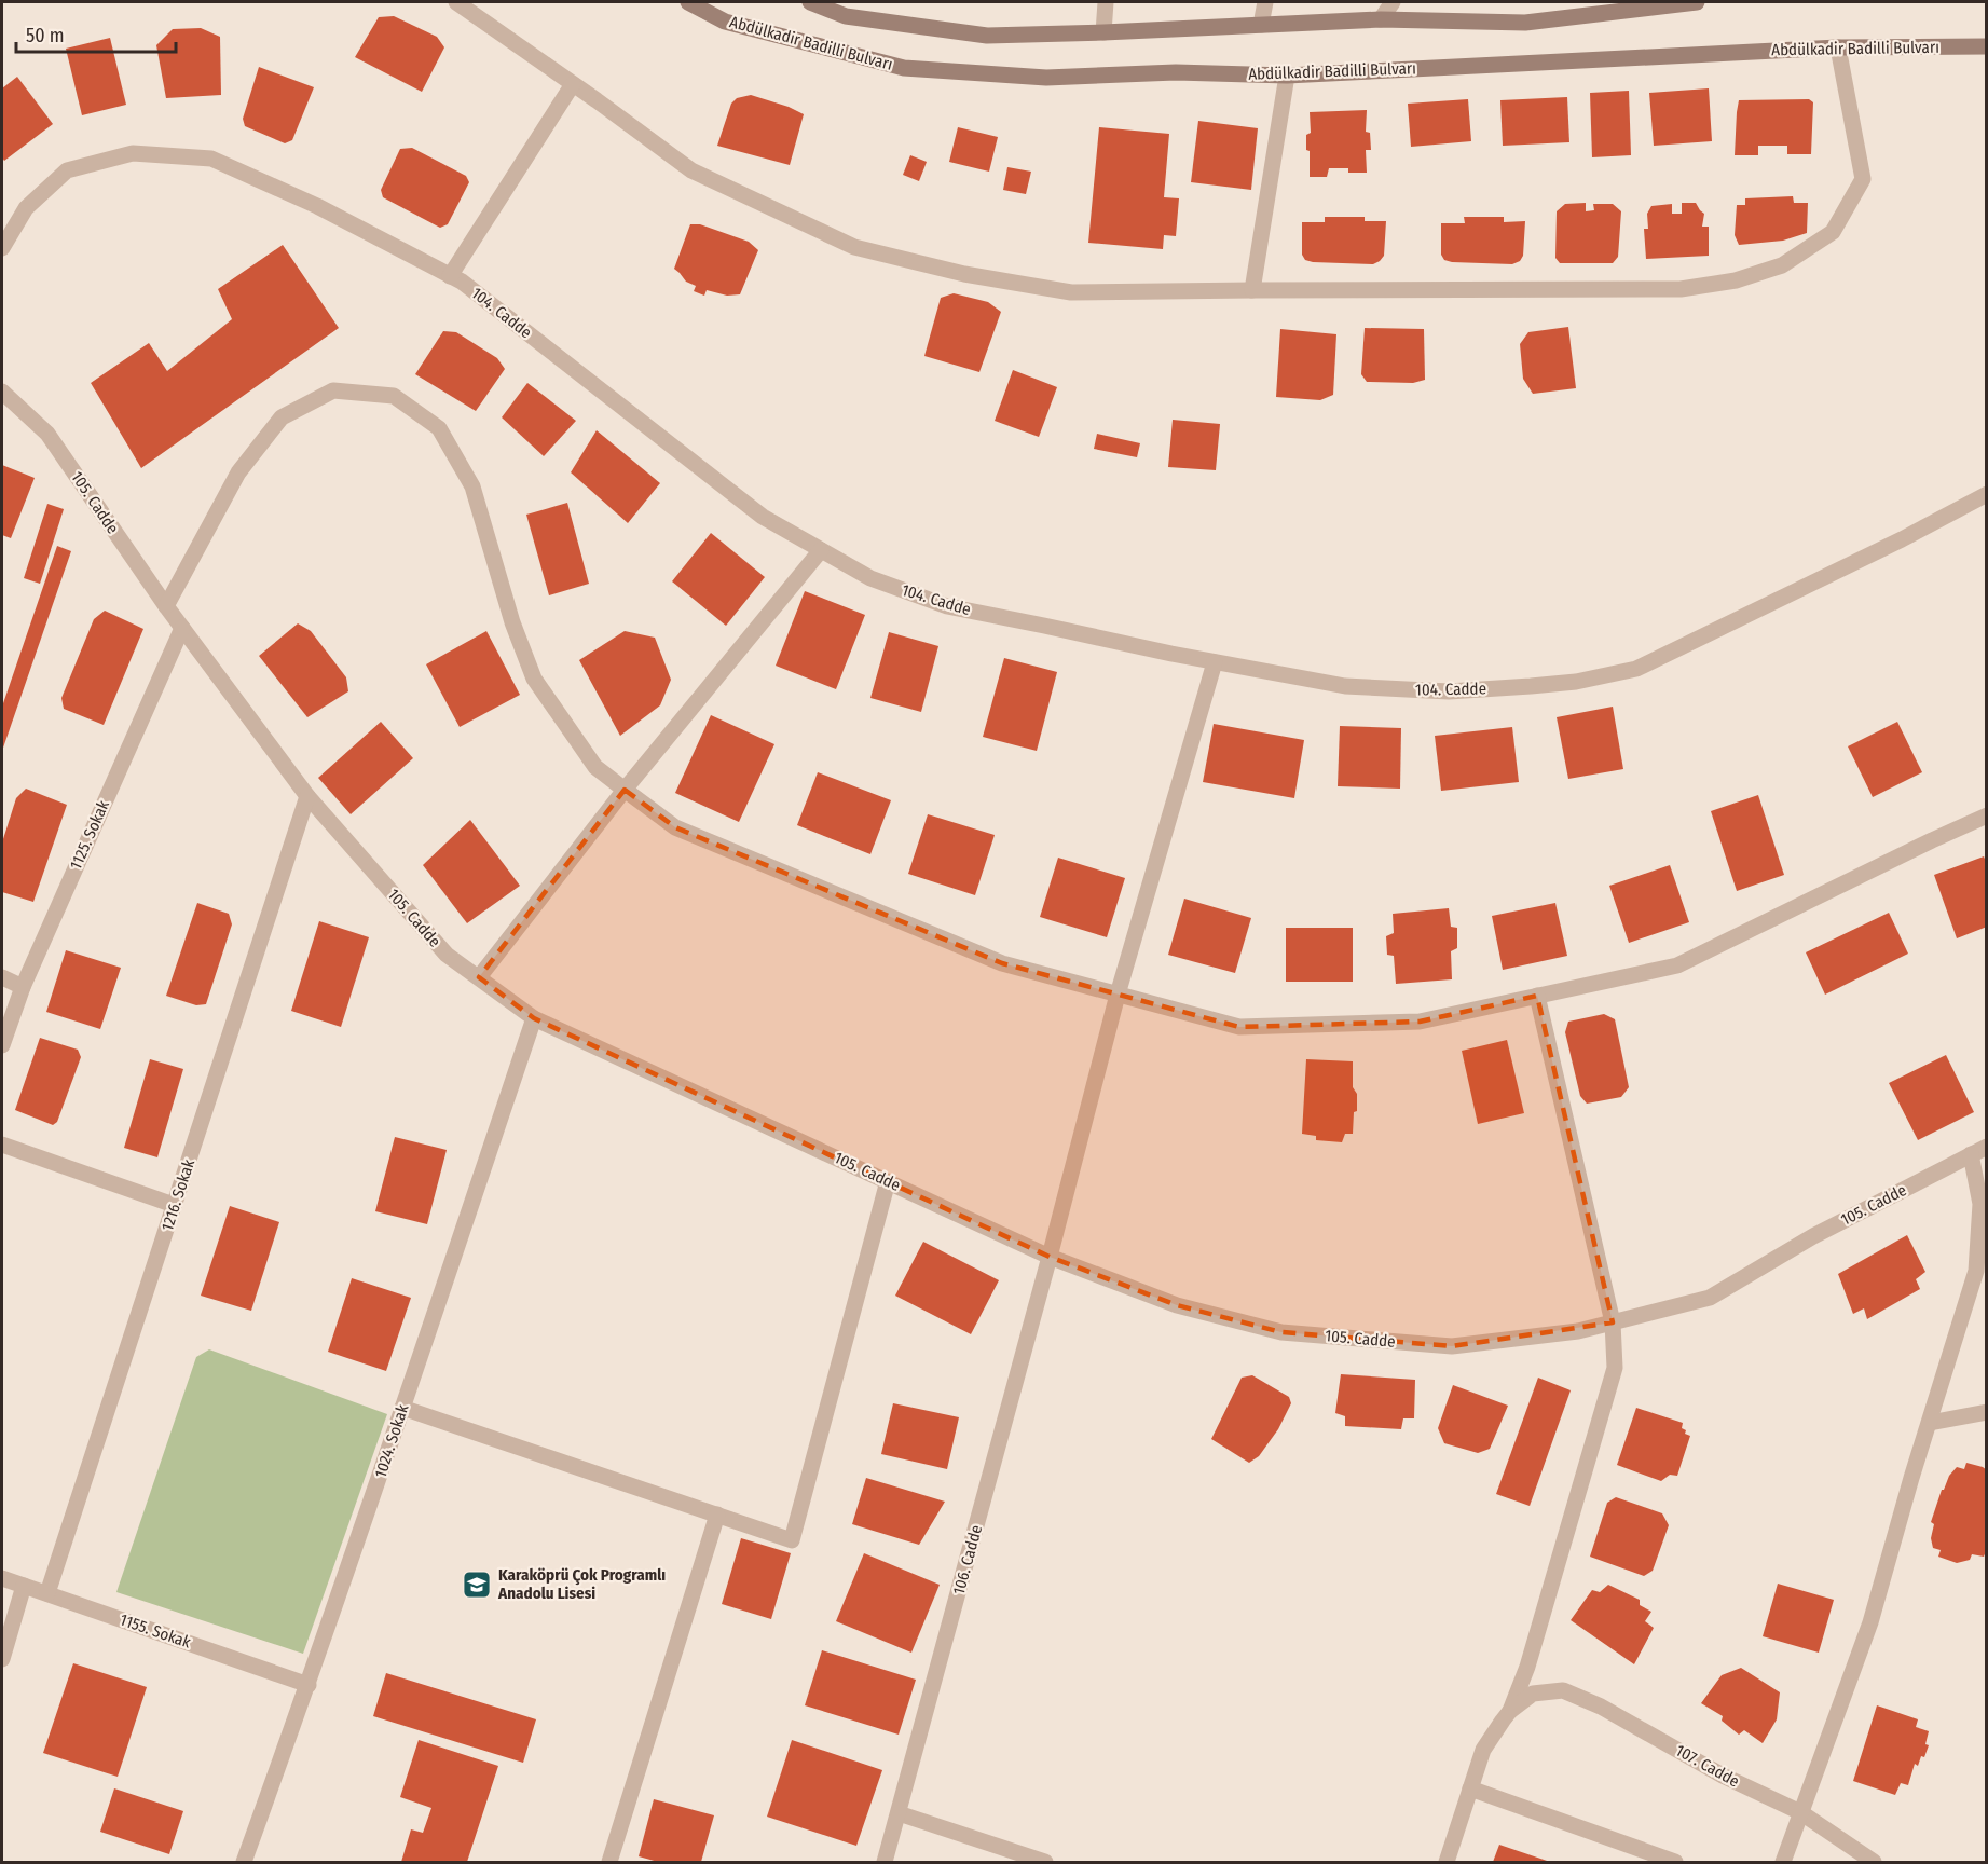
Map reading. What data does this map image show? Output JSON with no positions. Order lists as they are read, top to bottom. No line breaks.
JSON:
{"streets":{"main road":["Abdülkadir Badilli Bulvarı"],"street":["104. Cadde","105. Cadde","1125. Sokak","1216. Sokak","1024. Sokak","106. Cadde","1155. Sokak","107. Cadde"]},"crossings":[["104. Cadde","106. Cadde"],["105. Cadde","1125. Sokak"],["105. Cadde","1216. Sokak"],["105. Cadde","1024. Sokak"],["105. Cadde","106. Cadde"],["1216. Sokak","1155. Sokak"],["1024. Sokak","1155. Sokak"]],"places":{"school or university":["Karaköprü Çok Programlı Anadolu Lisesi"]},"scale_bar":"50 m"}
